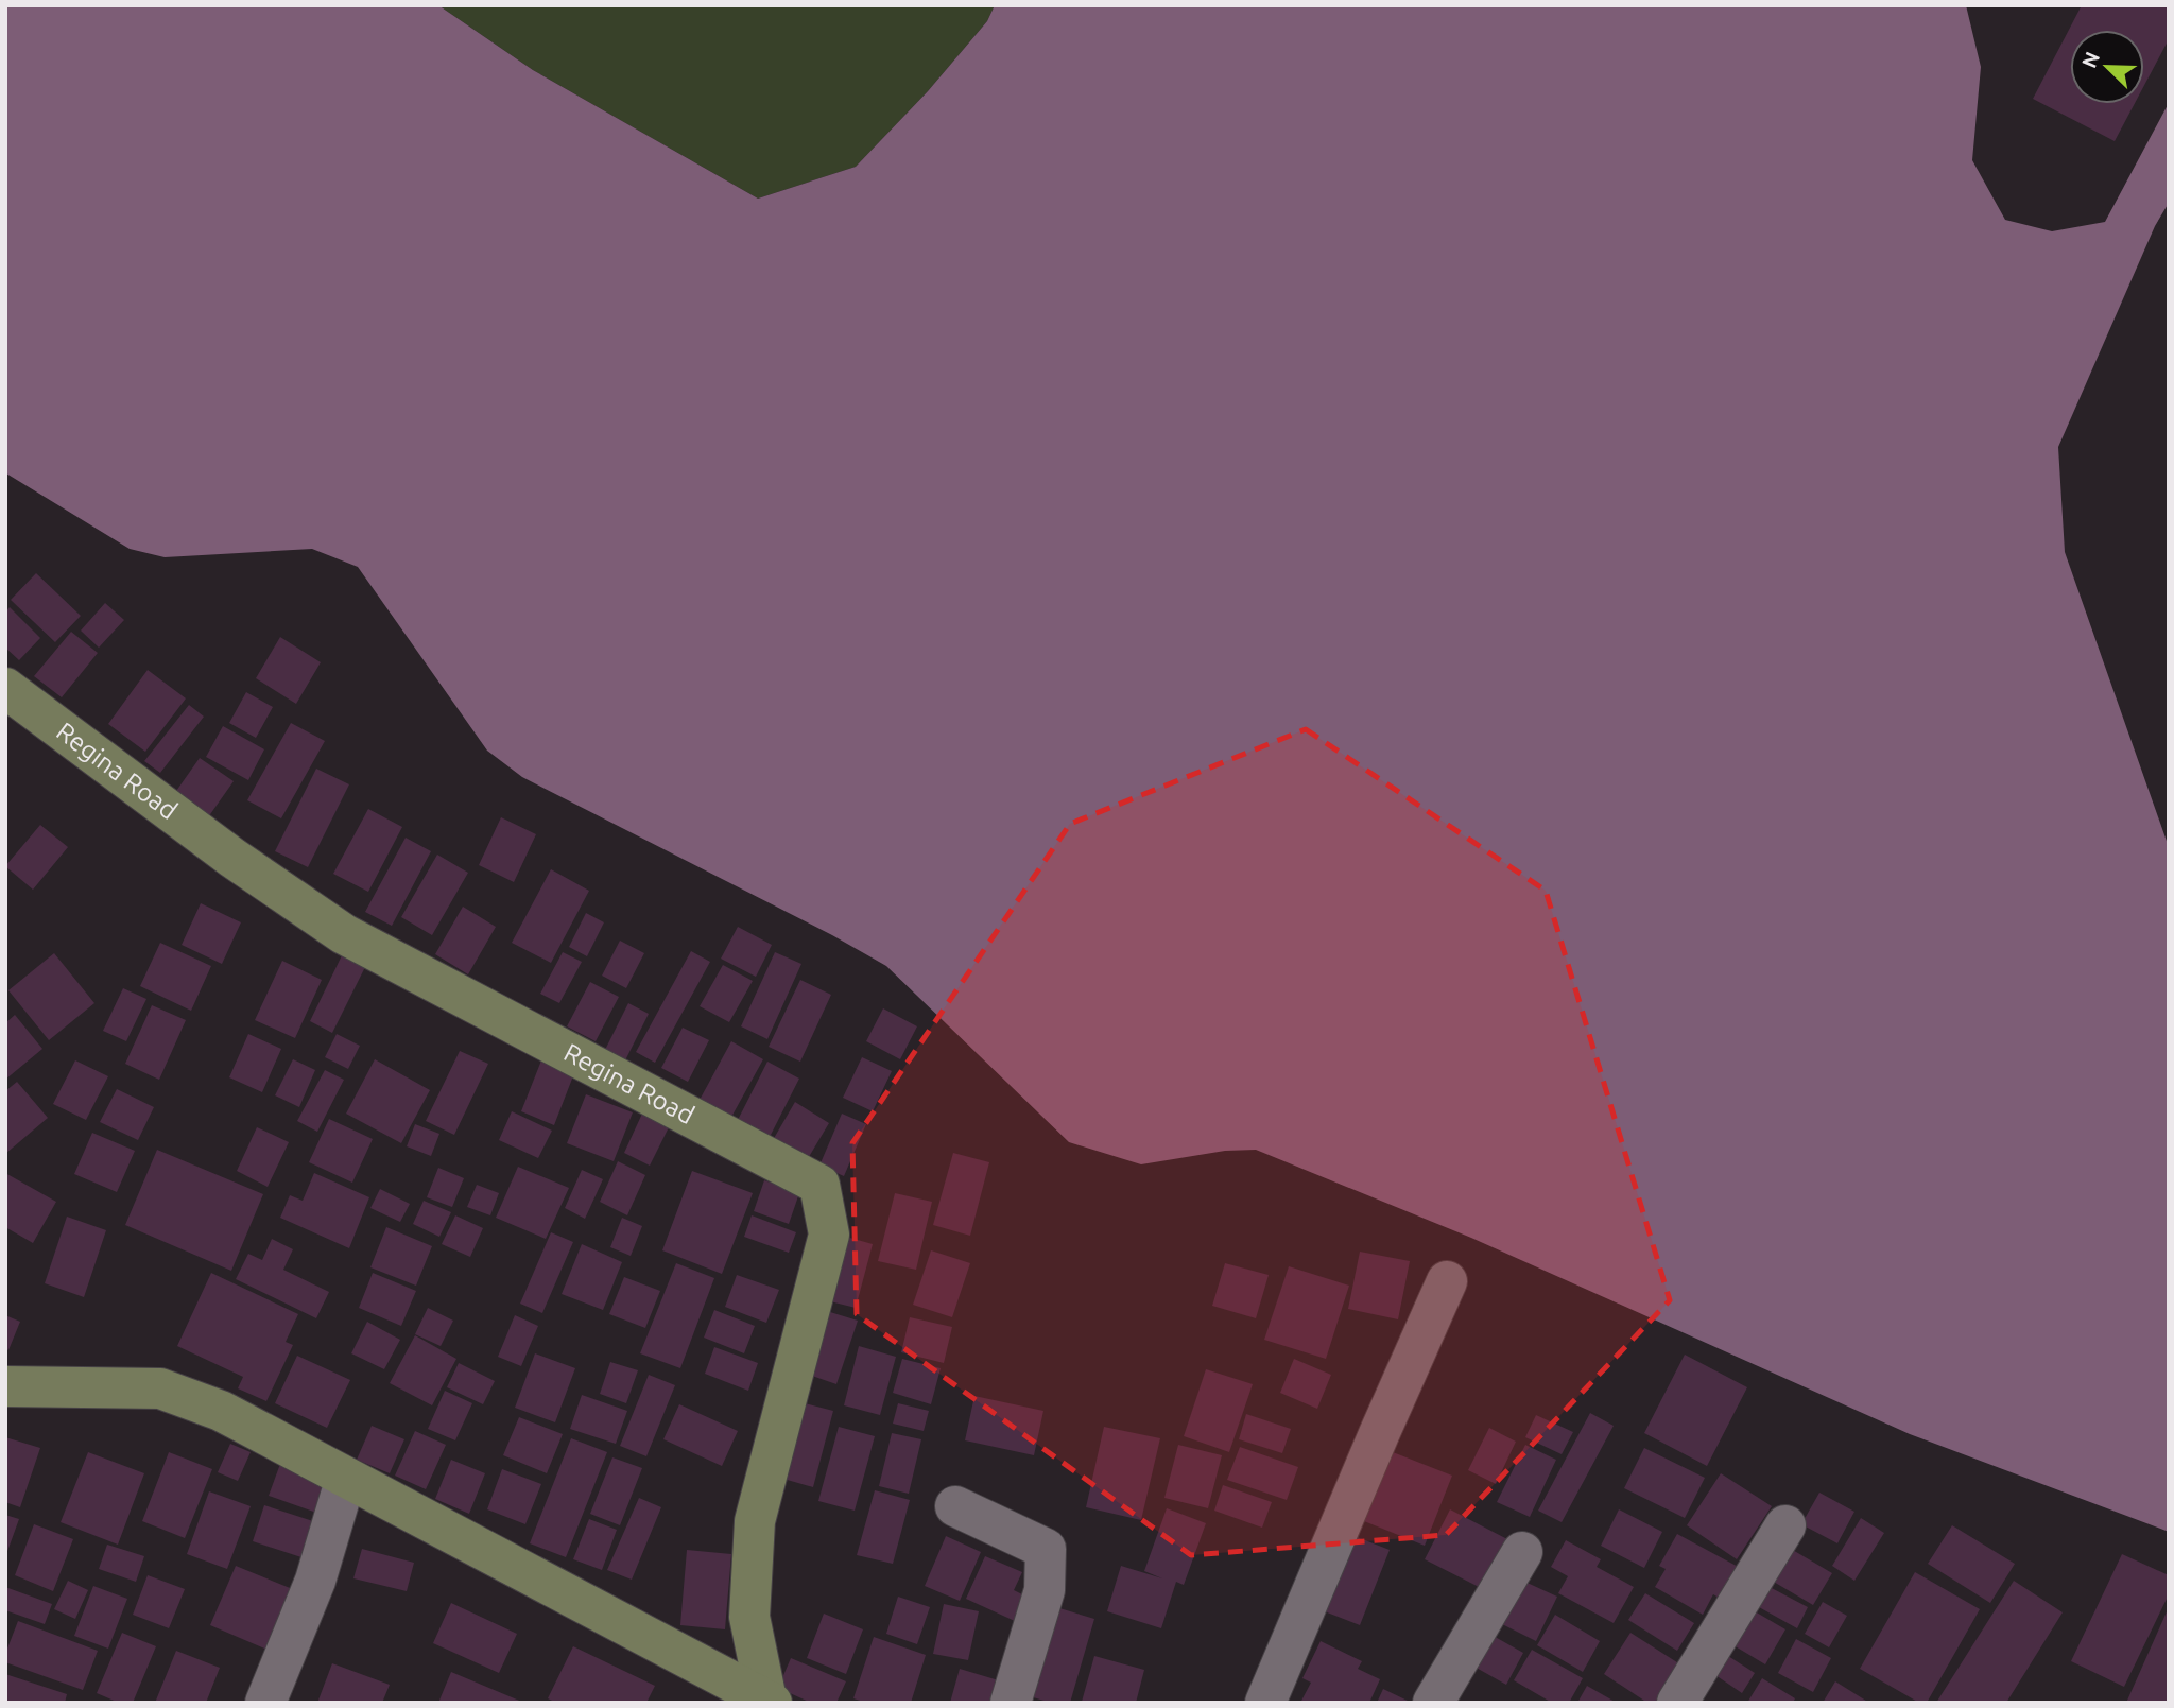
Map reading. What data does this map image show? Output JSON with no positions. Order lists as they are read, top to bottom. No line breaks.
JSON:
{"streets":{"street":["Regina Road"]},"north":"top left"}
